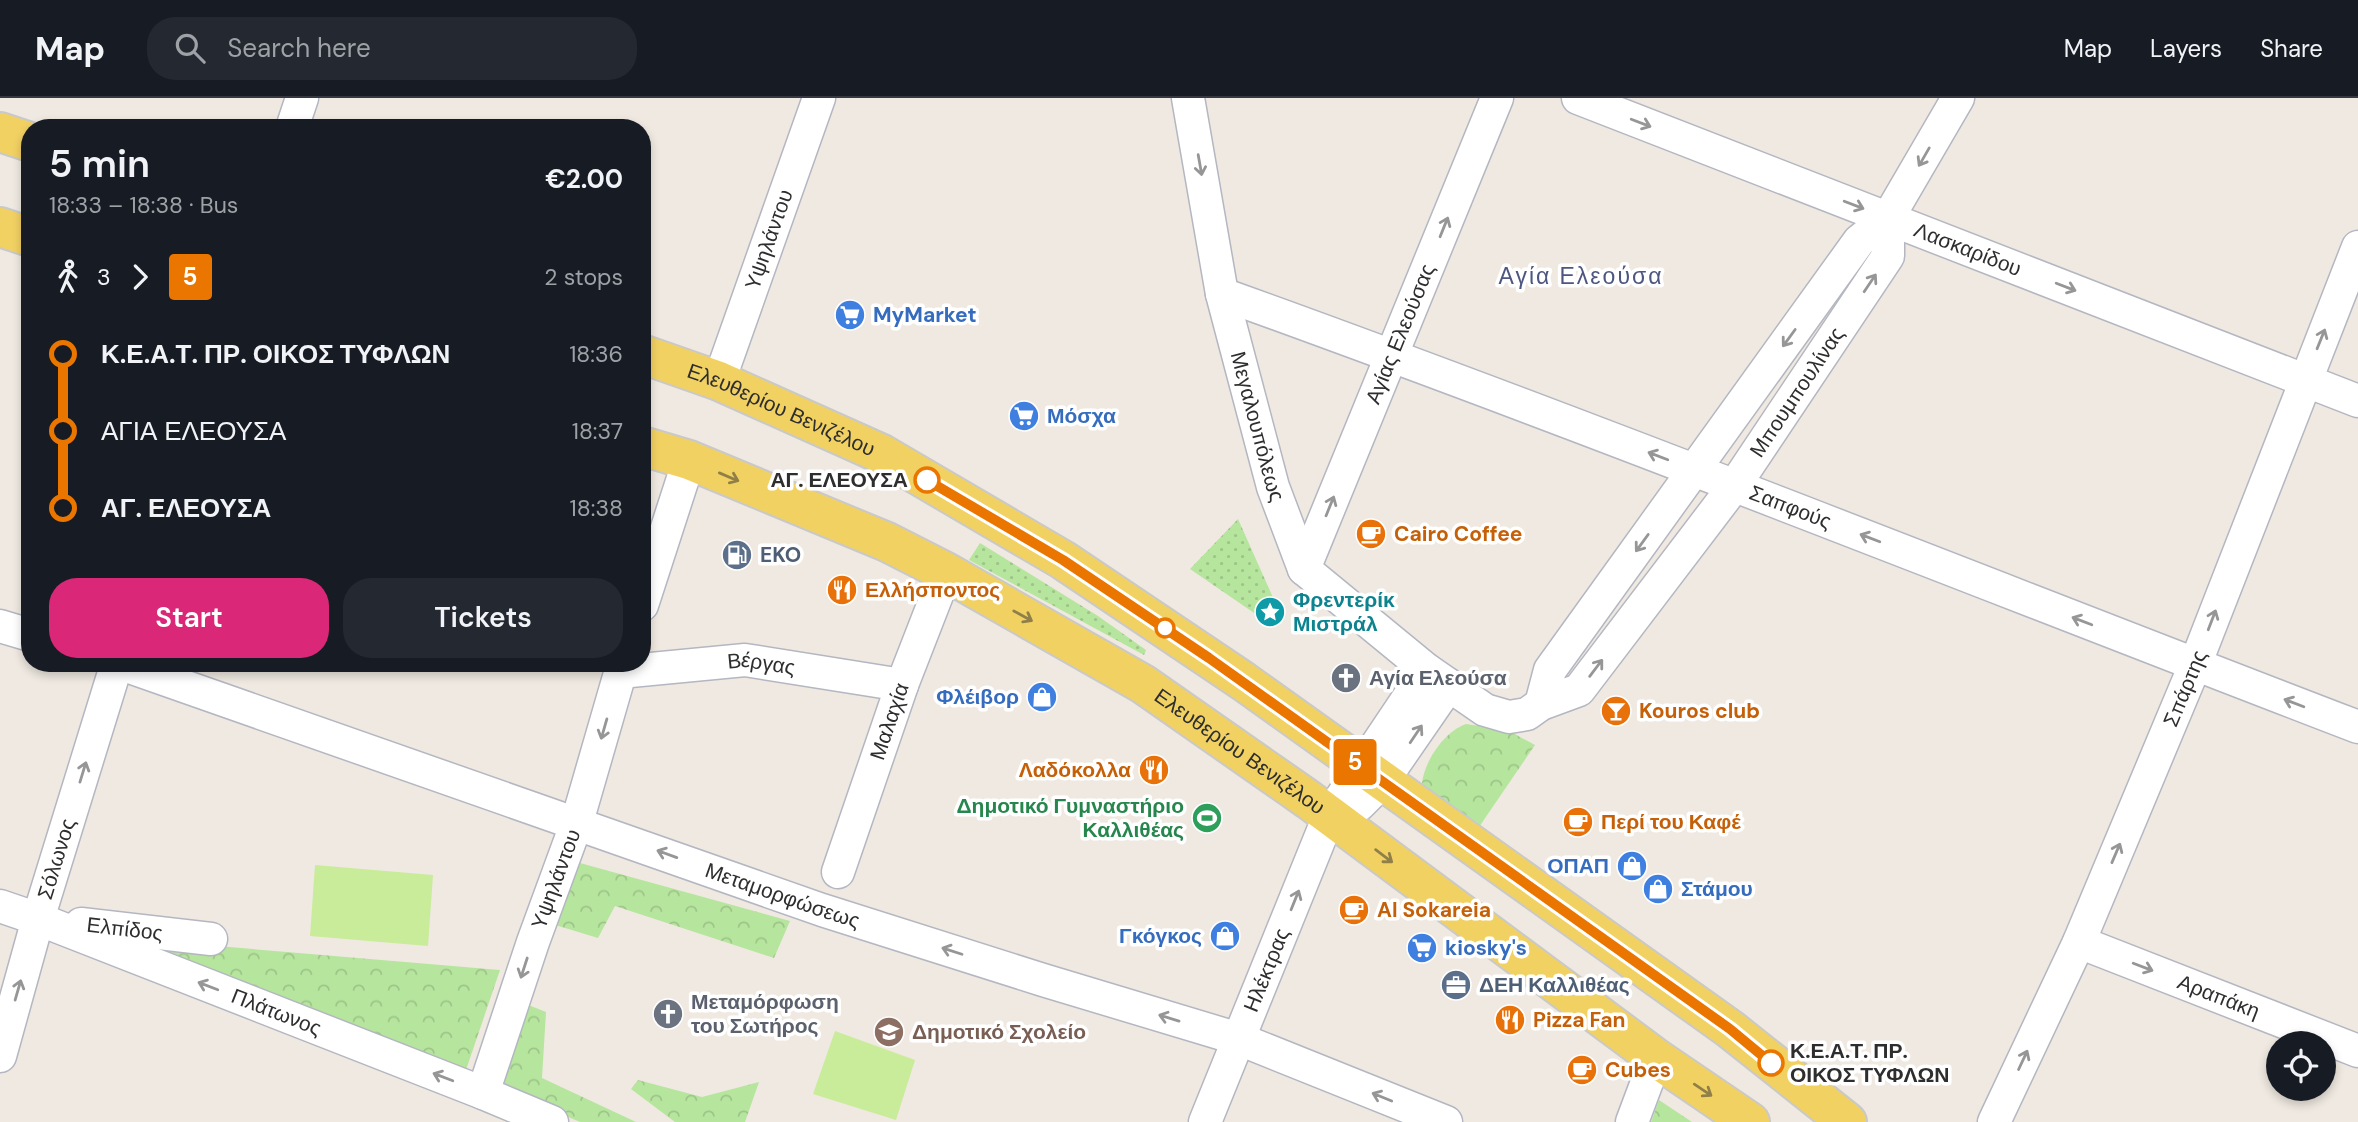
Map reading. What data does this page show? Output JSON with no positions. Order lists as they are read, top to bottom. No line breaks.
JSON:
{"streets":{"main road":["Ελευθερίου Βενιζέλου"],"street":["Υψηλάντου","Λασκαρίδου","Αγίας Ελεούσας","Μπουμπουλίνας","Μεγαλουπόλεως","Σαπφούς","Βέργας","Σπάρτης","Μαλαχία","Σόλωνος","Μεταμορφώσεως","Ελπίδος","Ηλέκτρας","Αραπάκη","Πλάτωνος"]},"crossings":[["Υψηλάντου","Ελευθερίου Βενιζέλου"],["Υψηλάντου","Μεταμορφώσεως"],["Υψηλάντου","Πλάτωνος"],["Λασκαρίδου","Μπουμπουλίνας"],["Λασκαρίδου","Σπάρτης"],["Αγίας Ελεούσας","Μεγαλουπόλεως"],["Αγίας Ελεούσας","Σαπφούς"],["Μπουμπουλίνας","Μεγαλουπόλεως"],["Μπουμπουλίνας","Σαπφούς"],["Ελευθερίου Βενιζέλου","Μαλαχία"],["Ελευθερίου Βενιζέλου","Ηλέκτρας"],["Μεγαλουπόλεως","Σαπφούς"],["Σαπφούς","Σπάρτης"],["Βέργας","Μαλαχία"],["Σπάρτης","Αραπάκη"],["Σόλωνος","Ελπίδος"],["Σόλωνος","Πλάτωνος"],["Μεταμορφώσεως","Ηλέκτρας"],["Ελπίδος","Πλάτωνος"]],"one_way":["Υψηλάντου","Λασκαρίδου","Αγίας Ελεούσας","Σαπφούς","Σπάρτης","Σόλωνος","Μεταμορφώσεως","Ηλέκτρας","Αραπάκη","Πλάτωνος"],"districts":["Αγία Ελεούσα"],"places":{"supermarket":["MyMarket","Μόσχα","kiosky's"],"other":["ΑΓ. ΕΛΕΟΥΣΑ","Κ.Ε.Α.Τ. ΠΡ. ΟΙΚΟΣ ΤΥΦΛΩΝ"],"cafe":["Cairo Coffee","Περί του Καφέ","Al Sokareia","Cubes"],"fuel station":["EKO"],"restaurant":["Ελλήσποντος","Λαδόκολλα","Pizza Fan"],"place":["Φρεντερίκ Μιστράλ"],"church":["Αγία Ελεούσα","Μεταμόρφωση του Σωτήρος"],"shop":["Φλέιβορ","ΟΠΑΠ","Στάμου","Γκόγκος"],"bar":["Kouros club"],"sports":["Δημοτικό Γυμναστήριο Καλλιθέας"],"office":["ΔΕΗ Καλλιθέας"],"school or university":["Δημοτικό Σχολείο"]},"lines":["bus line 5"],"page":{"header":"Map","search":"Search here","nav":["Map","Layers","Share"],"on_map":"5","heading":["5 min","18:33 – 18:38 · Bus","€2.00"],"legs":["3","5","2 stops"],"list":[{"name":"Κ.Ε.Α.Τ. ΠΡ. ΟΙΚΟΣ ΤΥΦΛΩΝ","value":"18:36"},{"name":"ΑΓΙΑ ΕΛΕΟΥΣΑ","value":"18:37"},{"name":"ΑΓ. ΕΛΕΟΥΣΑ","value":"18:38"}],"buttons":["Start","Tickets"]}}
